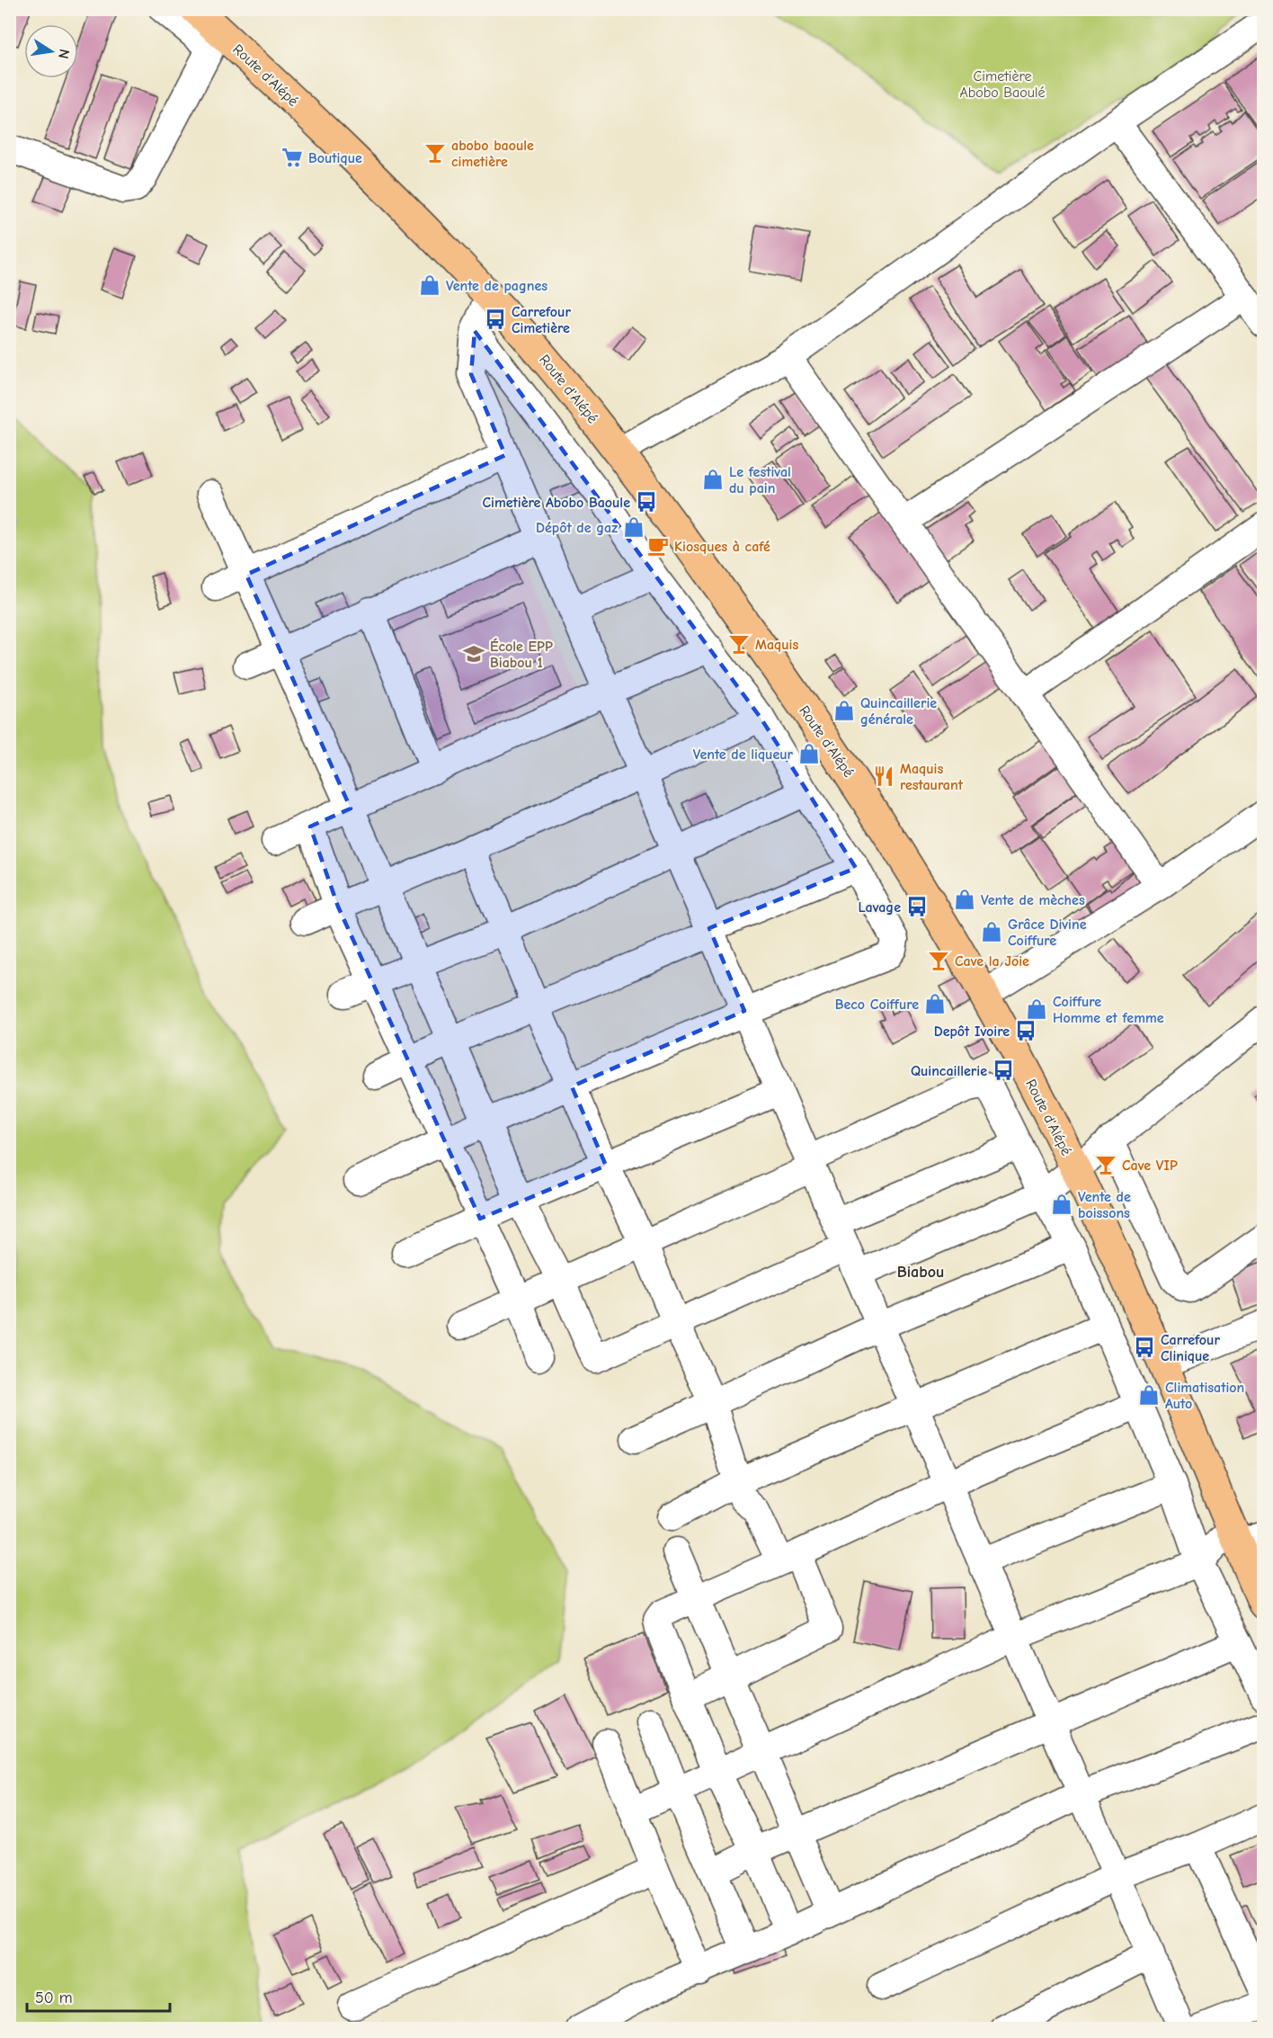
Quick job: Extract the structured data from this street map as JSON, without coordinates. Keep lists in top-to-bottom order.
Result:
{
  "streets": {
    "main road": ["Route d'Alépé"]
  },
  "districts": ["Biabou"],
  "parks": ["Cimetière Abobo Baoulé"],
  "places": {
    "bar": [
      "abobo baoule cimetière",
      "Maquis",
      "Cave la Joie",
      "Cave VIP"
    ],
    "supermarket": ["Boutique"],
    "shop": [
      "Vente de pagnes",
      "Le festival du pain",
      "Dépôt de gaz",
      "Quincaillerie générale",
      "Vente de liqueur",
      "Vente de mèches",
      "Grâce Divine Coiffure",
      "Beco Coiffure",
      "Coiffure Homme et femme",
      "Vente de boissons",
      "Climatisation Auto"
    ],
    "bus stop": [
      "Carrefour Cimetière",
      "Cimetière Abobo Baoule",
      "Lavage",
      "Depôt Ivoire",
      "Quincaillerie",
      "Carrefour Clinique"
    ],
    "cafe": ["Kiosques à café"],
    "school or university": ["École EPP Biabou 1"],
    "restaurant": ["Maquis restaurant"]
  },
  "scale_bar": "50 m",
  "north": "right"
}
